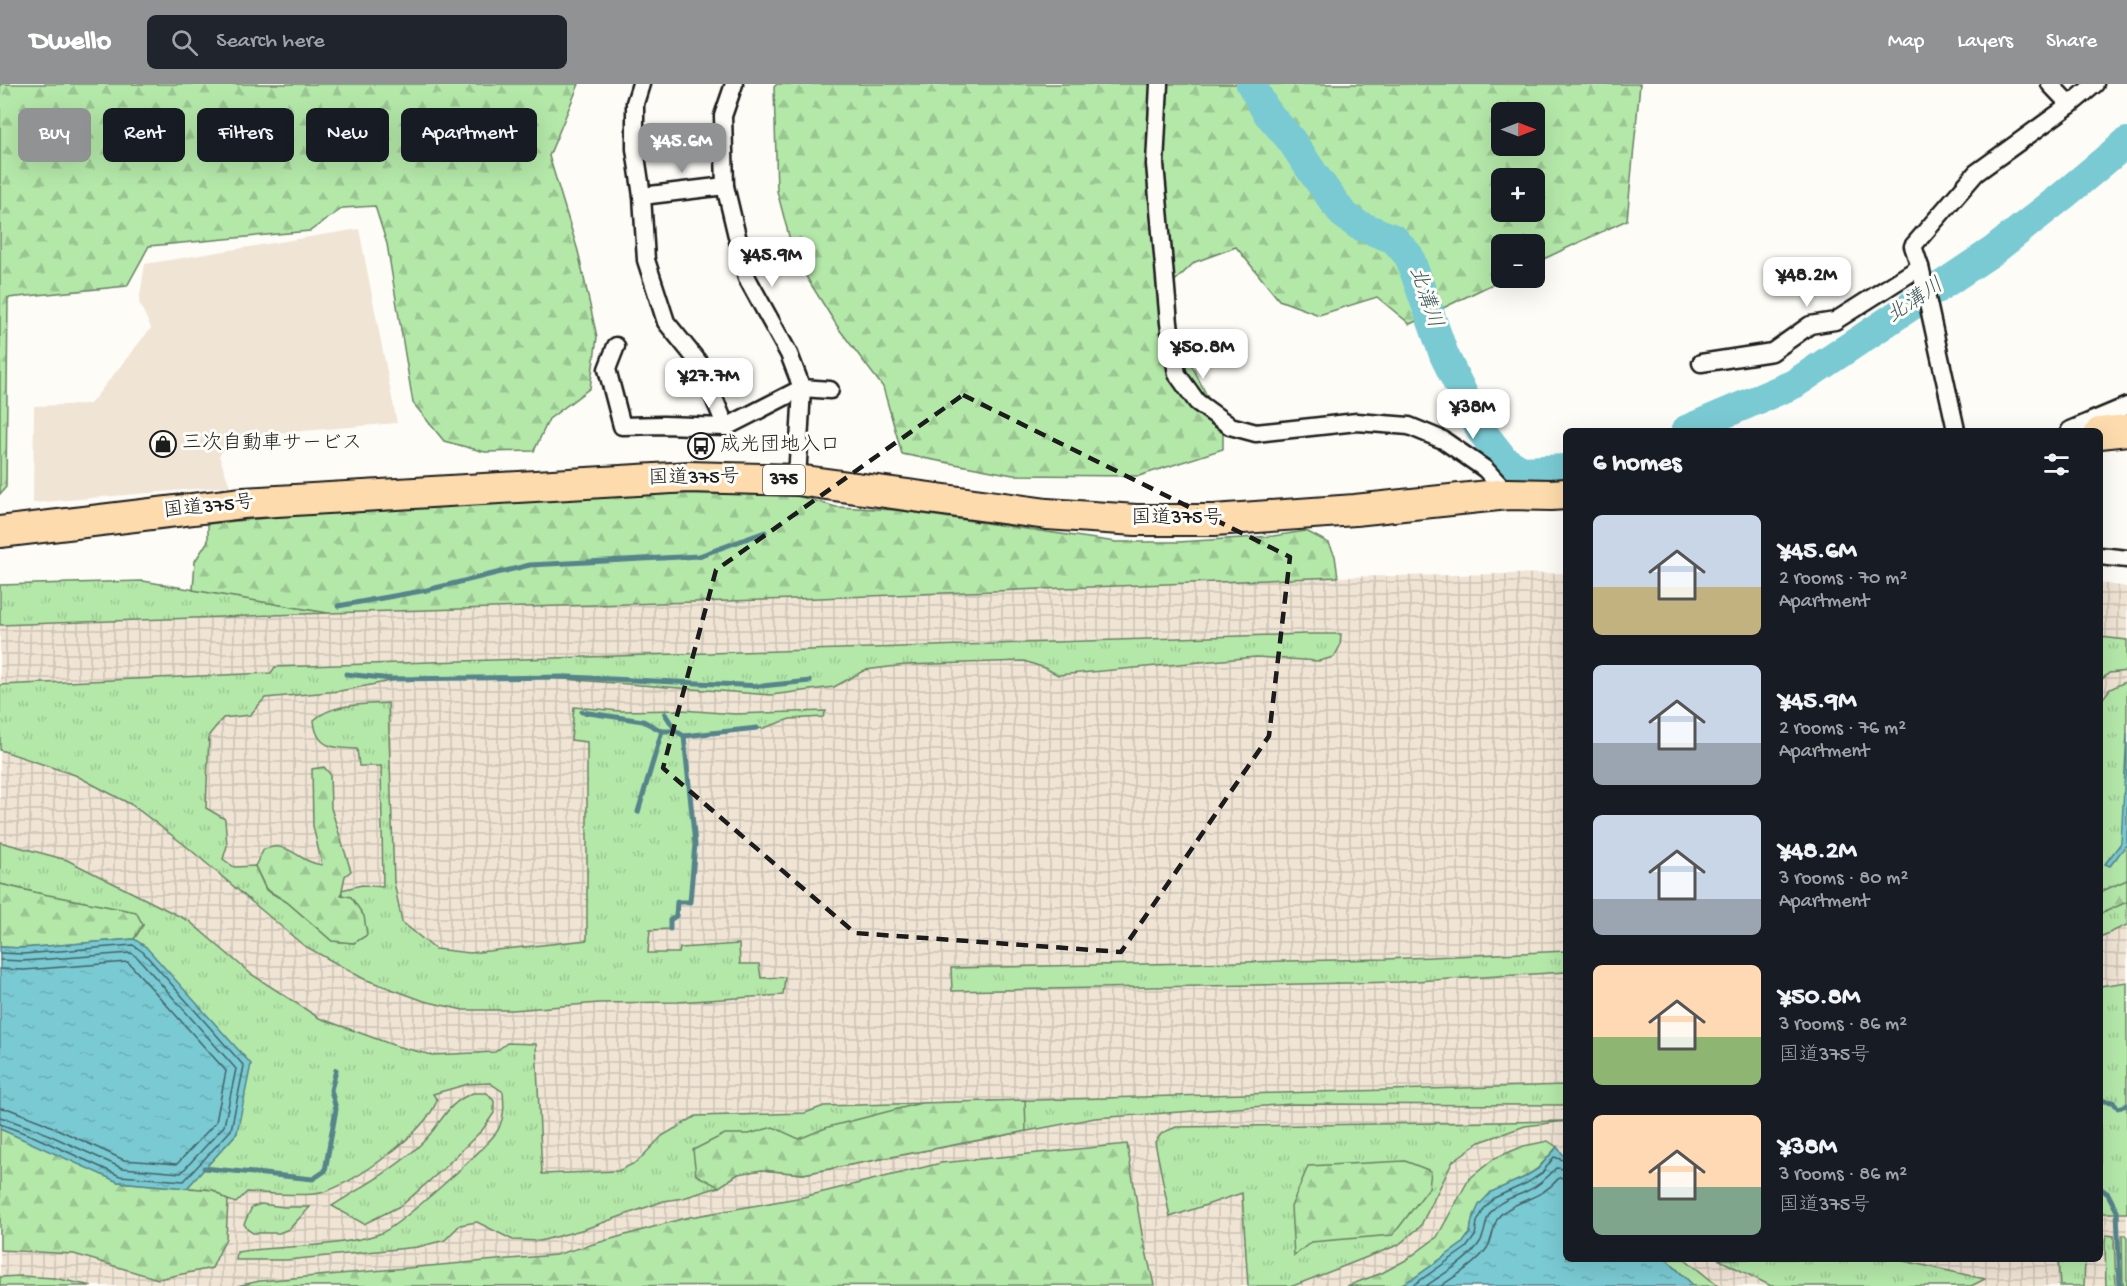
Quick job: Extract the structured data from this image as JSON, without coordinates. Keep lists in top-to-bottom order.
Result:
{
  "streets": {
    "highway": ["国道375号", "375"]
  },
  "water": ["北溝川"],
  "places": {
    "shop": ["三次自動車サービス"],
    "bus stop": ["成光団地入口"]
  },
  "north": "right",
  "page": {
    "header": "Dwello",
    "search": "Search here",
    "nav": ["Map", "Layers", "Share"],
    "map_buttons": ["+", "−"],
    "chip": [
      "Buy",
      "Rent",
      "Filters",
      "New",
      "Apartment"
    ],
    "price": [
      "¥45.6M",
      "¥45.9M",
      "¥48.2M",
      "¥50.8M",
      "¥27.7M",
      "¥38M"
    ],
    "heading": "6 homes",
    "list": [
      {
        "name": "¥45.6M",
        "note": "2 rooms · 70 m² · Apartment"
      },
      {
        "name": "¥45.9M",
        "note": "2 rooms · 76 m² · Apartment"
      },
      {
        "name": "¥48.2M",
        "note": "3 rooms · 80 m² · Apartment"
      },
      {
        "name": "¥50.8M",
        "note": "3 rooms · 86 m² · 国道375号"
      },
      {
        "name": "¥38M",
        "note": "3 rooms · 86 m² · 国道375号"
      }
    ]
  }
}
